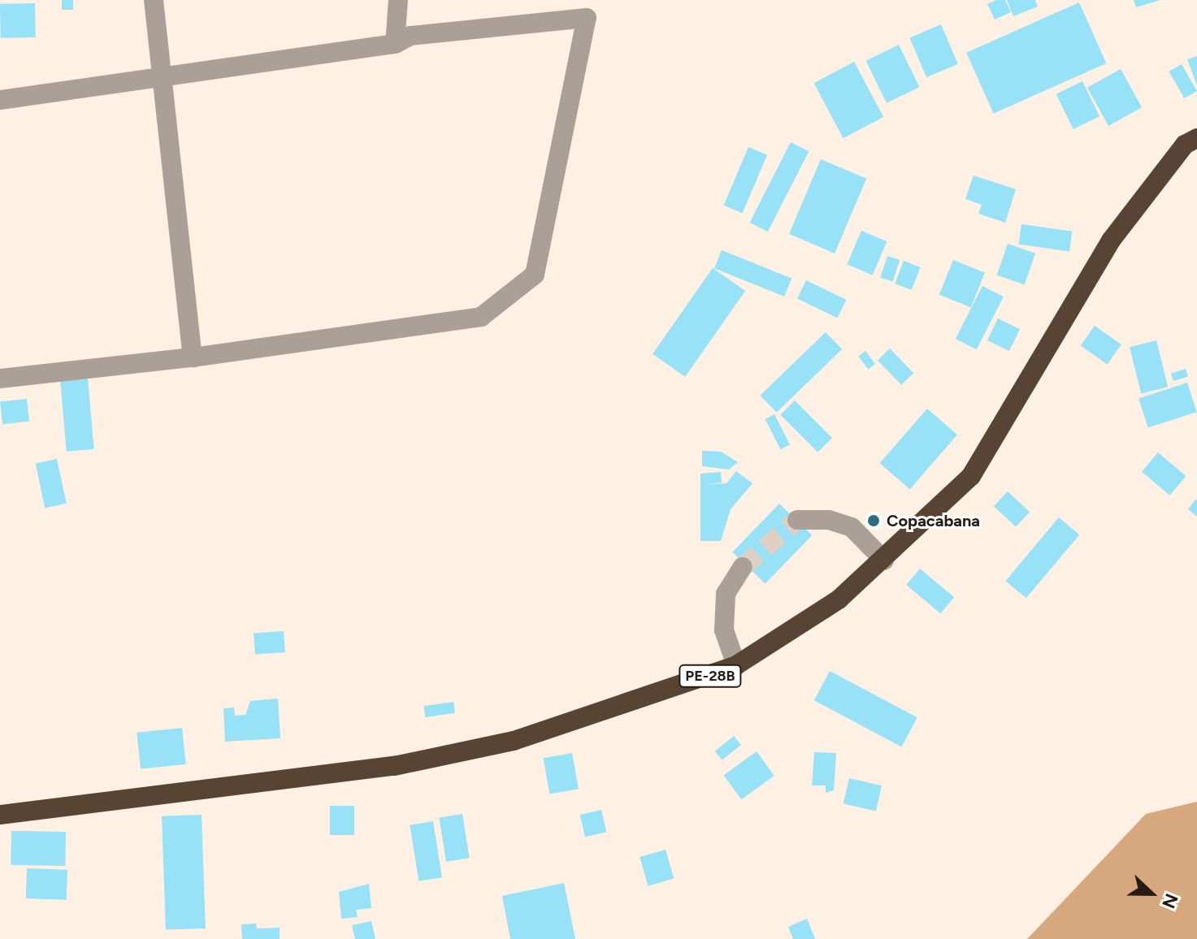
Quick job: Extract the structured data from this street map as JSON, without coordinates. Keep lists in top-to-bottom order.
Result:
{
  "streets": {
    "highway": ["PE-28B"]
  },
  "places": ["Copacabana"],
  "north": "right"
}
